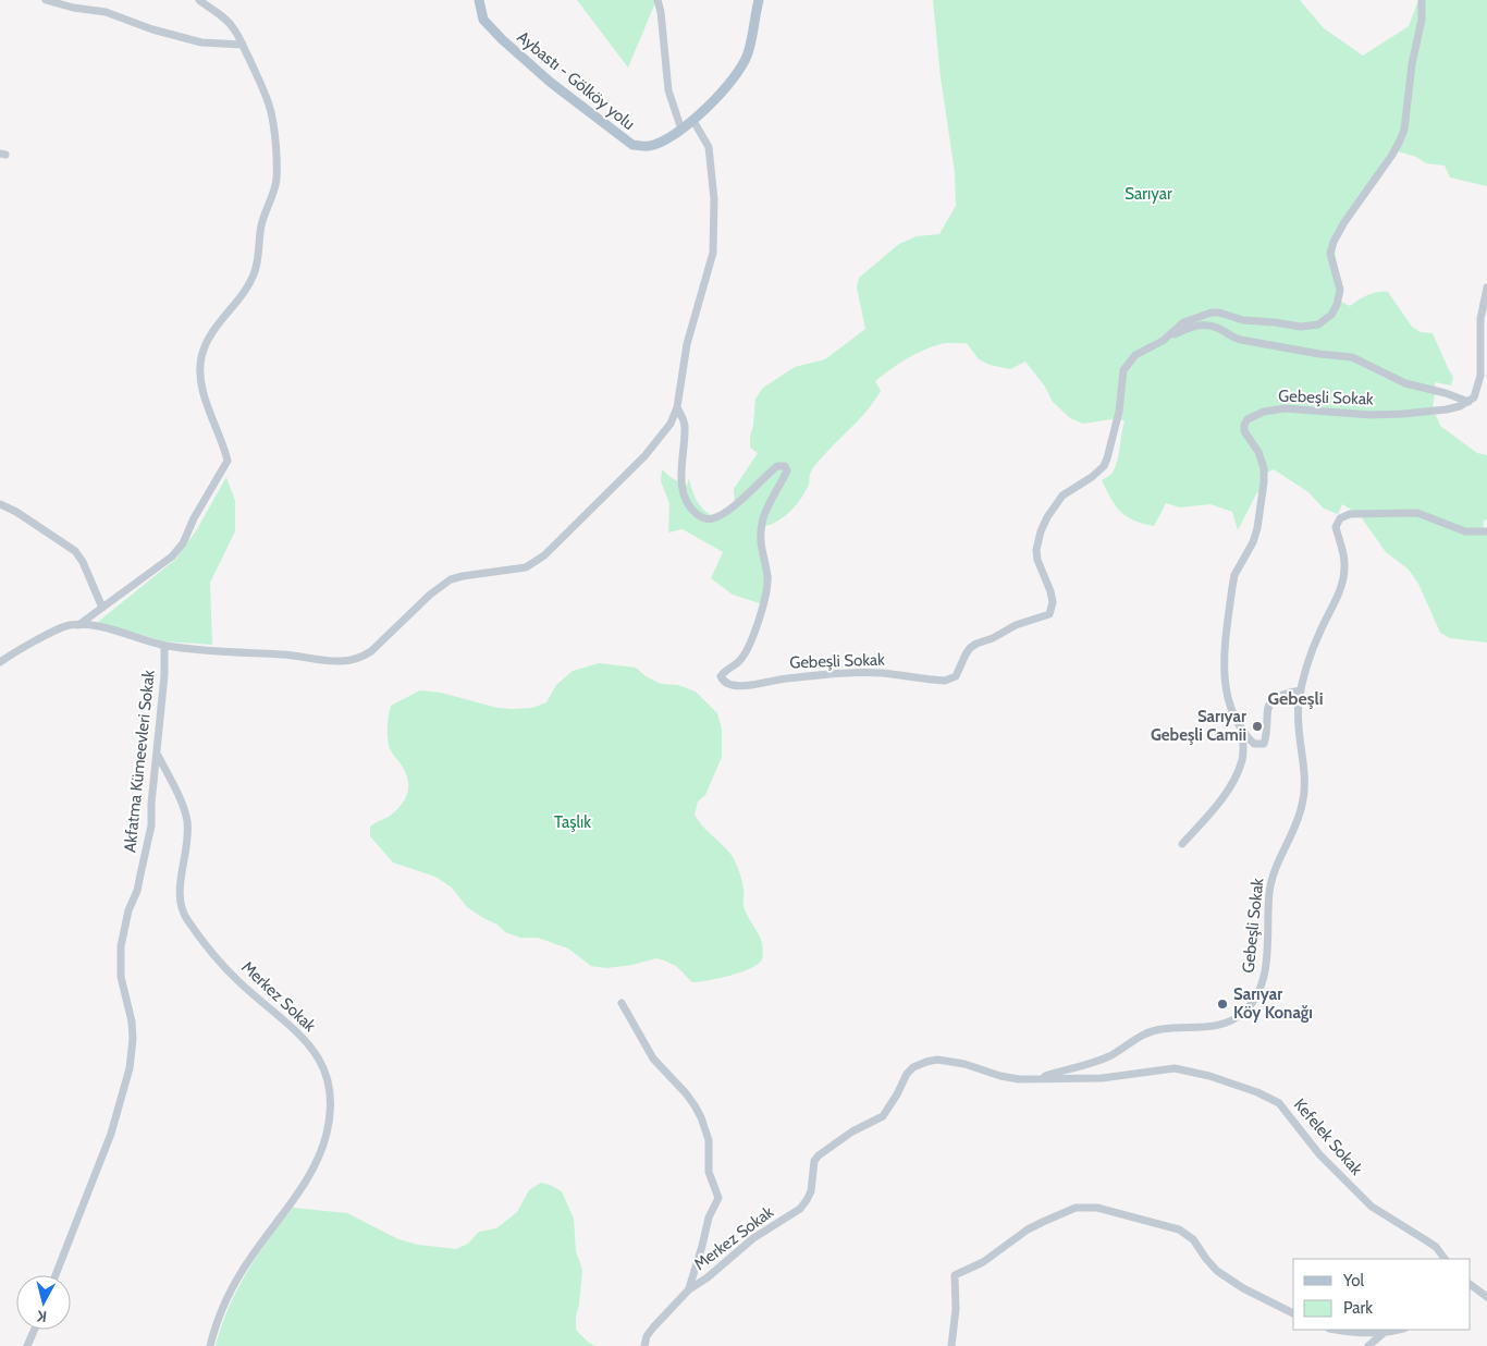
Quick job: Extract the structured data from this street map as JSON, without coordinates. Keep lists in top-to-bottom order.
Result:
{
  "streets": {
    "main road": ["Aybastı - Gölköy yolu"],
    "street": [
      "Gebeşli Sokak",
      "Akfatma Kümeevleri Sokak",
      "Merkez Sokak",
      "Kefelek Sokak"
    ]
  },
  "crossings": [
    ["Gebeşli Sokak", "Merkez Sokak"],
    ["Gebeşli Sokak", "Kefelek Sokak"],
    ["Akfatma Kümeevleri Sokak", "Merkez Sokak"],
    ["Merkez Sokak", "Kefelek Sokak"]
  ],
  "districts": ["Gebeşli"],
  "parks": ["Sarıyar", "Taşlık"],
  "places": ["Sarıyar Gebeşli Camii", "Sarıyar Köy Konağı"],
  "legend": ["Yol", "Park"],
  "north": "bottom"
}
